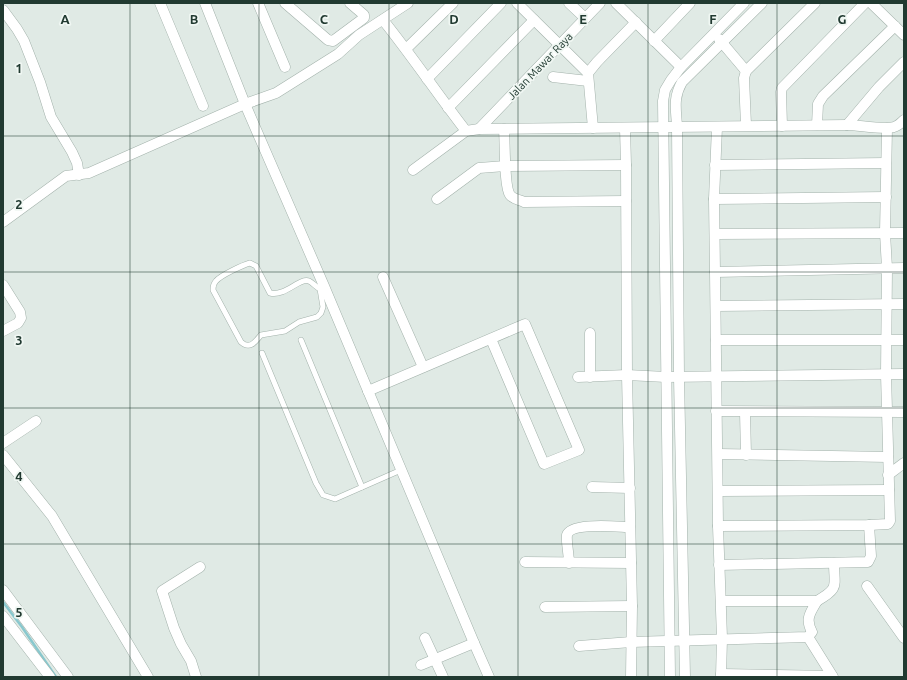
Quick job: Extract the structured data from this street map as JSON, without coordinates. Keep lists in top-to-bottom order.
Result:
{
  "streets": {
    "street": ["Jalan Mawar Raya"]
  },
  "grid": {
    "columns": [
      "A",
      "B",
      "C",
      "D",
      "E",
      "F",
      "G"
    ],
    "rows": [
      "1",
      "2",
      "3",
      "4",
      "5"
    ]
  }
}
